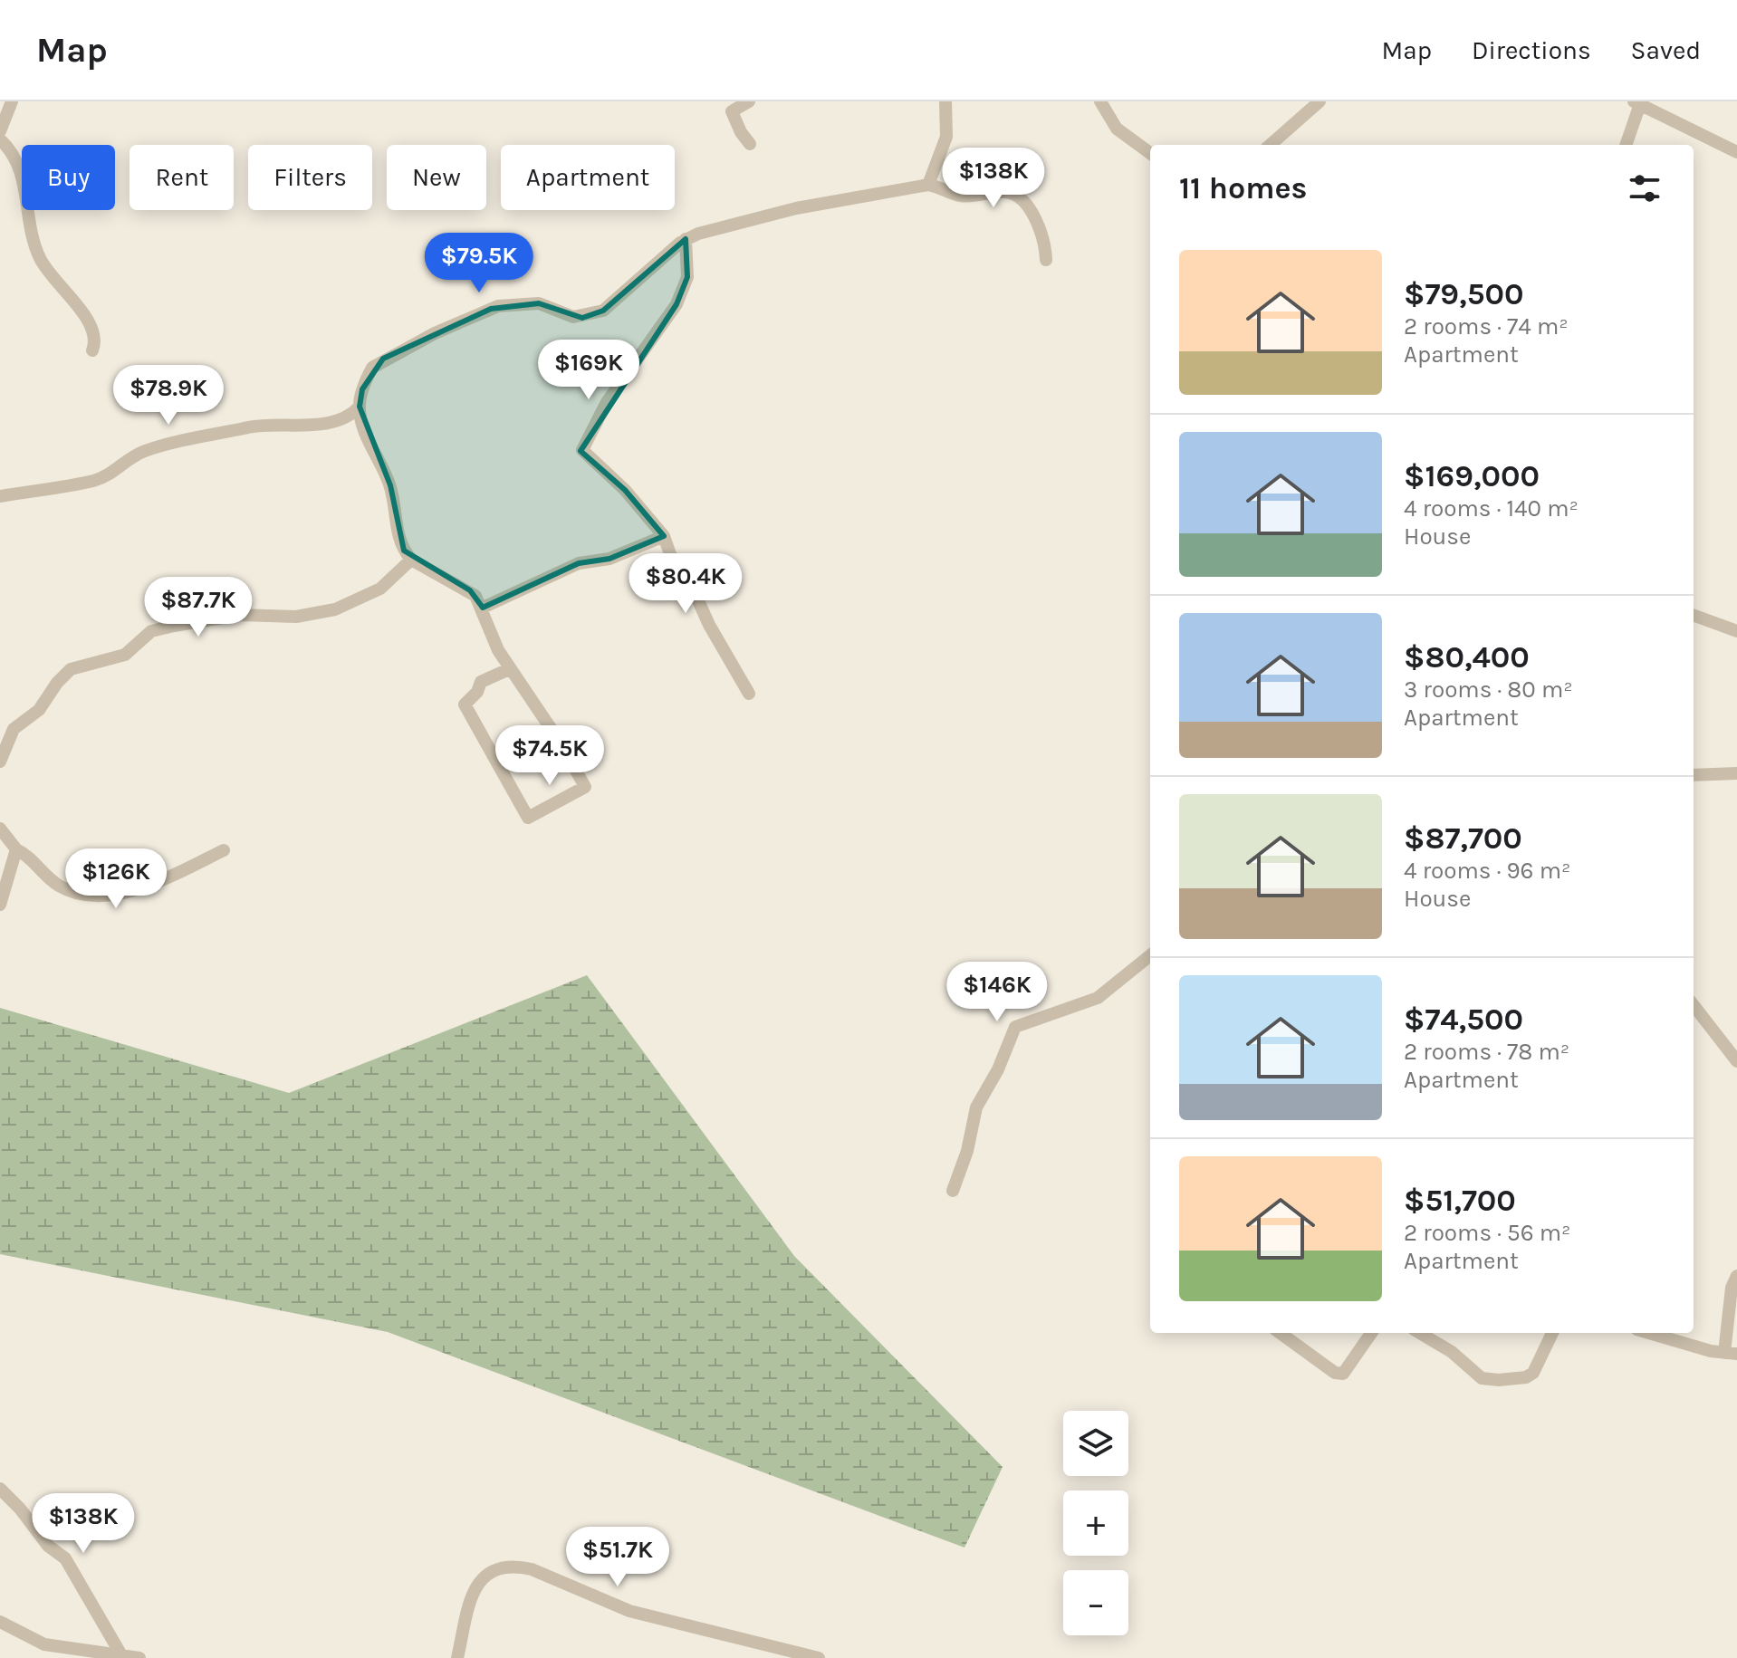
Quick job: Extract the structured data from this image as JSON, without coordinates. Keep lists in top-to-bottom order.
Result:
{
  "page": {
    "header": "Map",
    "nav": ["Map", "Directions", "Saved"],
    "chip": [
      "Buy",
      "Rent",
      "Filters",
      "New",
      "Apartment"
    ],
    "heading": "11 homes",
    "price": [
      "$138K",
      "$79.5K",
      "$169K",
      "$78.9K",
      "$80.4K",
      "$87.7K",
      "$74.5K",
      "$126K",
      "$146K",
      "$138K",
      "$51.7K"
    ],
    "list": [
      {
        "name": "$79,500",
        "note": "2 rooms · 74 m² · Apartment"
      },
      {
        "name": "$169,000",
        "note": "4 rooms · 140 m² · House"
      },
      {
        "name": "$80,400",
        "note": "3 rooms · 80 m² · Apartment"
      },
      {
        "name": "$87,700",
        "note": "4 rooms · 96 m² · House"
      },
      {
        "name": "$74,500",
        "note": "2 rooms · 78 m² · Apartment"
      },
      {
        "name": "$51,700",
        "note": "2 rooms · 56 m² · Apartment"
      }
    ],
    "map_buttons": ["+", "−"]
  }
}
